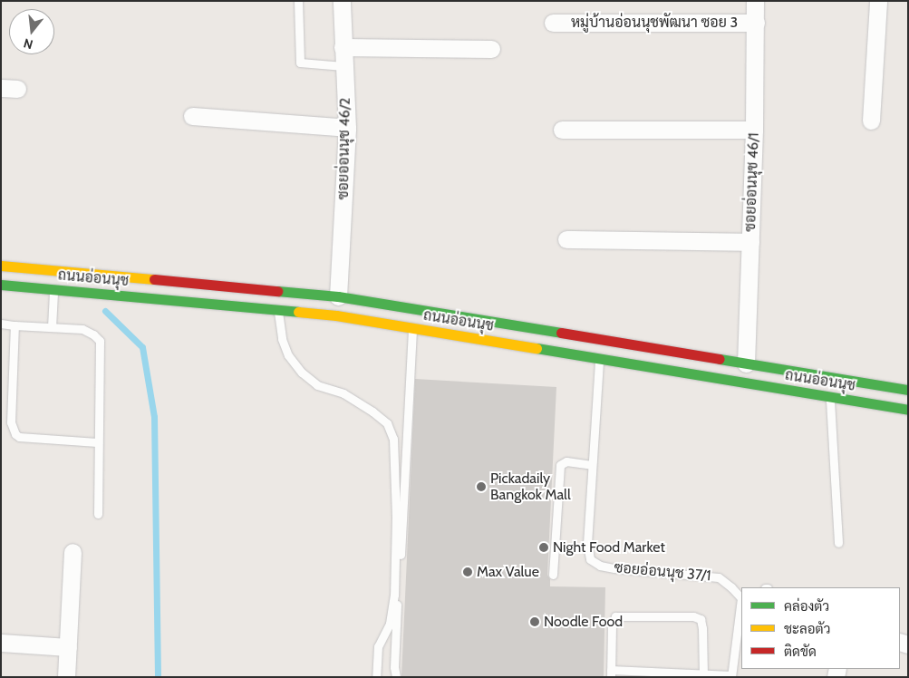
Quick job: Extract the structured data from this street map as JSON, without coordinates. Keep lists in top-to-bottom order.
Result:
{
  "streets": {
    "main road": ["ถนนอ่อนนุช"],
    "street": ["หมู่บ้านอ่อนนุชพัฒนา ซอย 3", "ซอยอ่อนนุช 46/2", "ซอยอ่อนนุช 46/1"],
    "lane": ["ซอยอ่อนนุช 37/1"]
  },
  "crossings": [
    ["หมู่บ้านอ่อนนุชพัฒนา ซอย 3", "ซอยอ่อนนุช 46/1"],
    ["ซอยอ่อนนุช 46/2", "ถนนอ่อนนุช"],
    ["ซอยอ่อนนุช 46/1", "ถนนอ่อนนุช"],
    ["ถนนอ่อนนุช", "ซอยอ่อนนุช 37/1"]
  ],
  "places": [
    "Pickadaily Bangkok Mall",
    "Night Food Market",
    "Max Value",
    "Noodle Food"
  ],
  "legend": ["คล่องตัว", "ชะลอตัว", "ติดขัด"],
  "north": "bottom"
}
